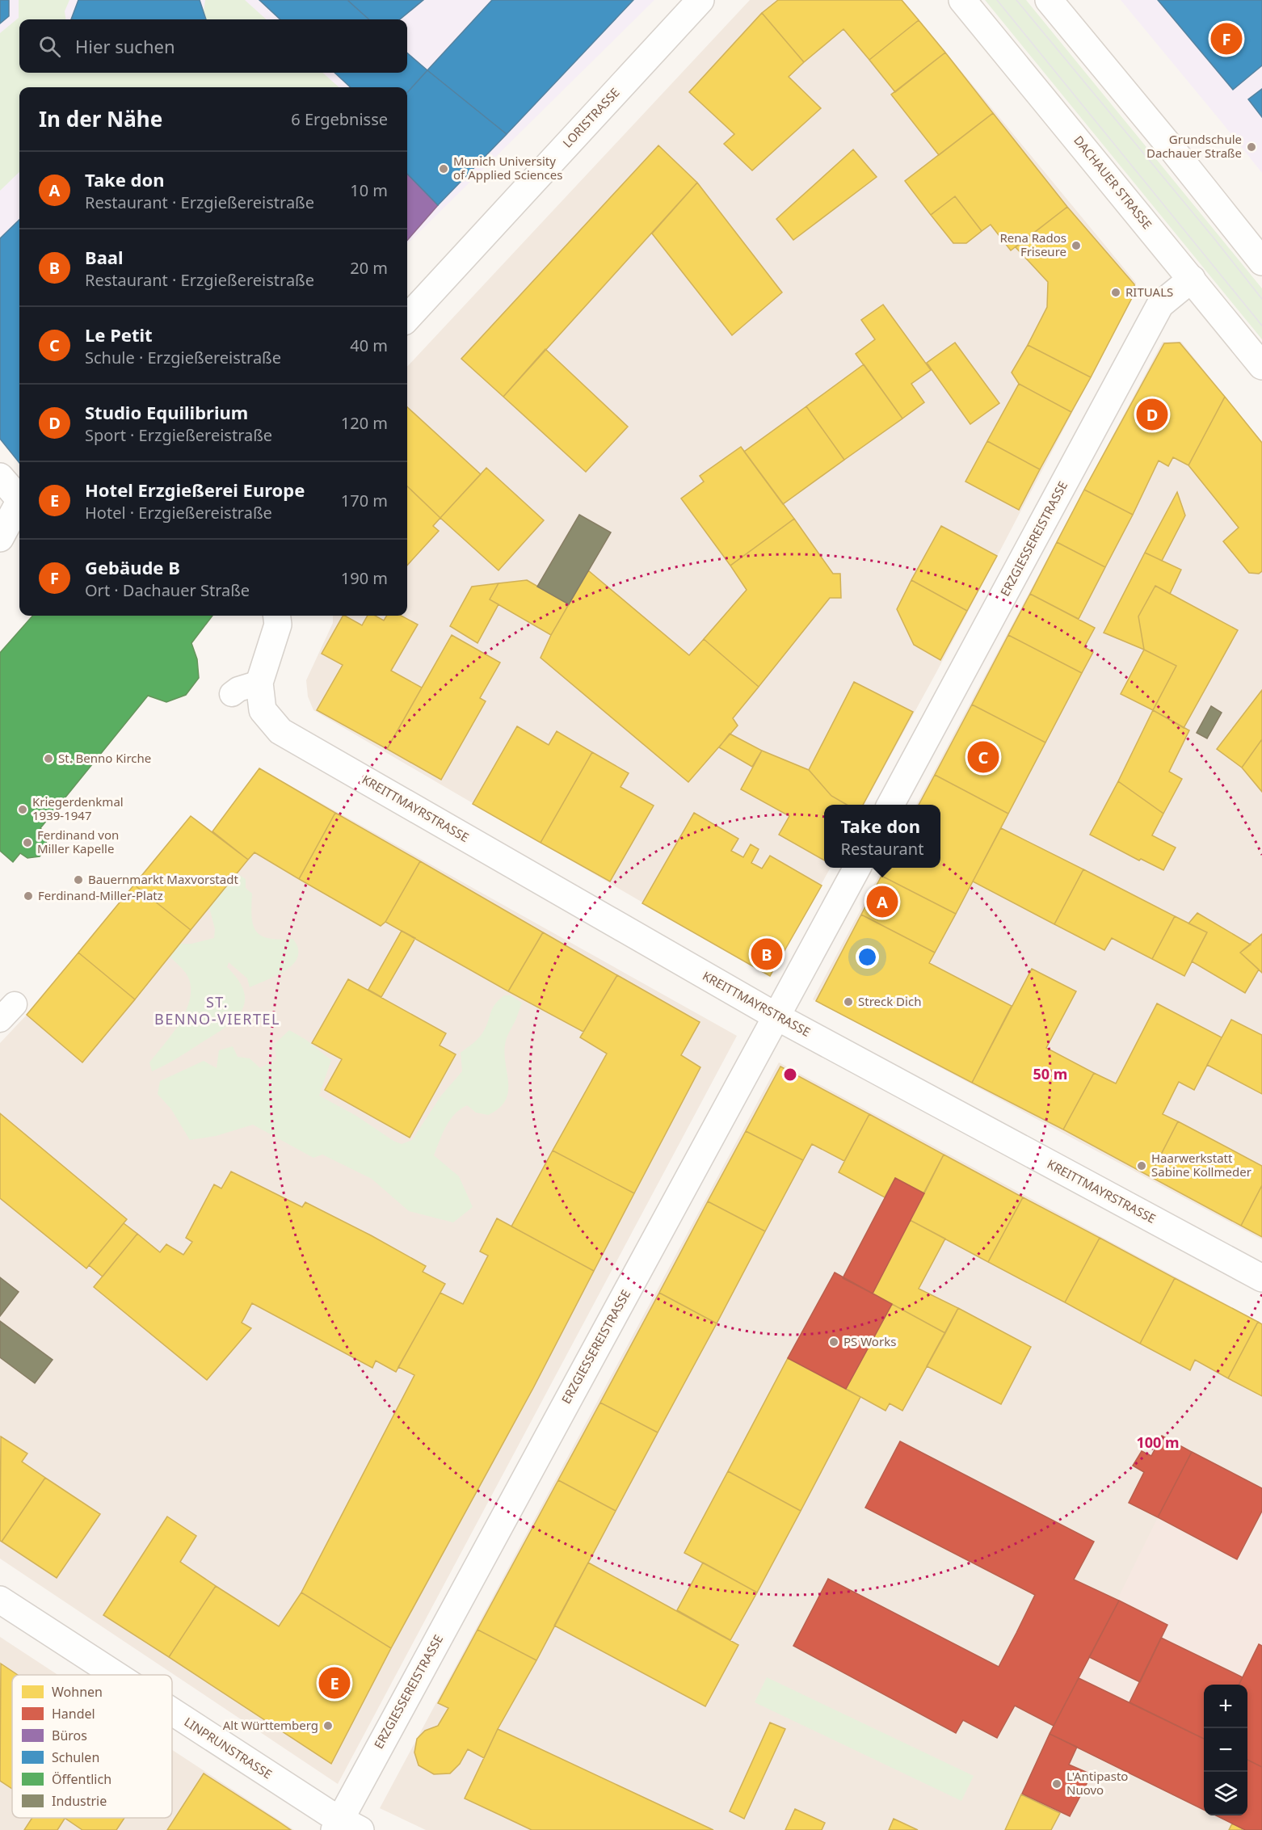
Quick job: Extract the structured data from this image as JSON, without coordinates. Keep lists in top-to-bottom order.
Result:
{
  "streets": {
    "street": [
      "LORISTRASSE",
      "DACHAUER STRASSE",
      "ERZGIESSEREISTRASSE",
      "KREITTMAYRSTRASSE",
      "LINPRUNSTRASSE"
    ]
  },
  "crossings": [
    ["DACHAUER STRASSE", "ERZGIESSEREISTRASSE"],
    ["ERZGIESSEREISTRASSE", "KREITTMAYRSTRASSE"],
    ["ERZGIESSEREISTRASSE", "LINPRUNSTRASSE"]
  ],
  "districts": ["ST. BENNO-VIERTEL"],
  "places": [
    "Grundschule Dachauer Straße",
    "Munich University of Applied Sciences",
    "Rena Rados Friseure",
    "RITUALS",
    "St. Benno Kirche",
    "Kriegerdenkmal 1939-1947",
    "Ferdinand von Miller Kapelle",
    "Bauernmarkt Maxvorstadt",
    "Ferdinand-Miller-Platz",
    "Streck Dich",
    "Haarwerkstatt Sabine Kollmeder",
    "PS Works",
    "Alt Württemberg",
    "L'Antipasto Nuovo"
  ],
  "legend": [
    "Wohnen",
    "Handel",
    "Büros",
    "Schulen",
    "Öffentlich",
    "Industrie"
  ],
  "page": {
    "search": "Hier suchen",
    "pins": [
      "F",
      "D",
      "C",
      "A",
      "B",
      "E"
    ],
    "heading": ["In der Nähe", "6 Ergebnisse"],
    "list": [
      {
        "mark": "A",
        "name": "Take don",
        "note": "Restaurant · Erzgießereistraße",
        "value": "10 m"
      },
      {
        "mark": "B",
        "name": "Baal",
        "note": "Restaurant · Erzgießereistraße",
        "value": "20 m"
      },
      {
        "mark": "C",
        "name": "Le Petit",
        "note": "Schule · Erzgießereistraße",
        "value": "40 m"
      },
      {
        "mark": "D",
        "name": "Studio Equilibrium",
        "note": "Sport · Erzgießereistraße",
        "value": "120 m"
      },
      {
        "mark": "E",
        "name": "Hotel Erzgießerei Europe",
        "note": "Hotel · Erzgießereistraße",
        "value": "170 m"
      },
      {
        "mark": "F",
        "name": "Gebäude B",
        "note": "Ort · Dachauer Straße",
        "value": "190 m"
      }
    ],
    "popup": ["Take don", "Restaurant"],
    "map_buttons": ["+", "−"]
  },
  "rings": ["50 m", "100 m"]
}
